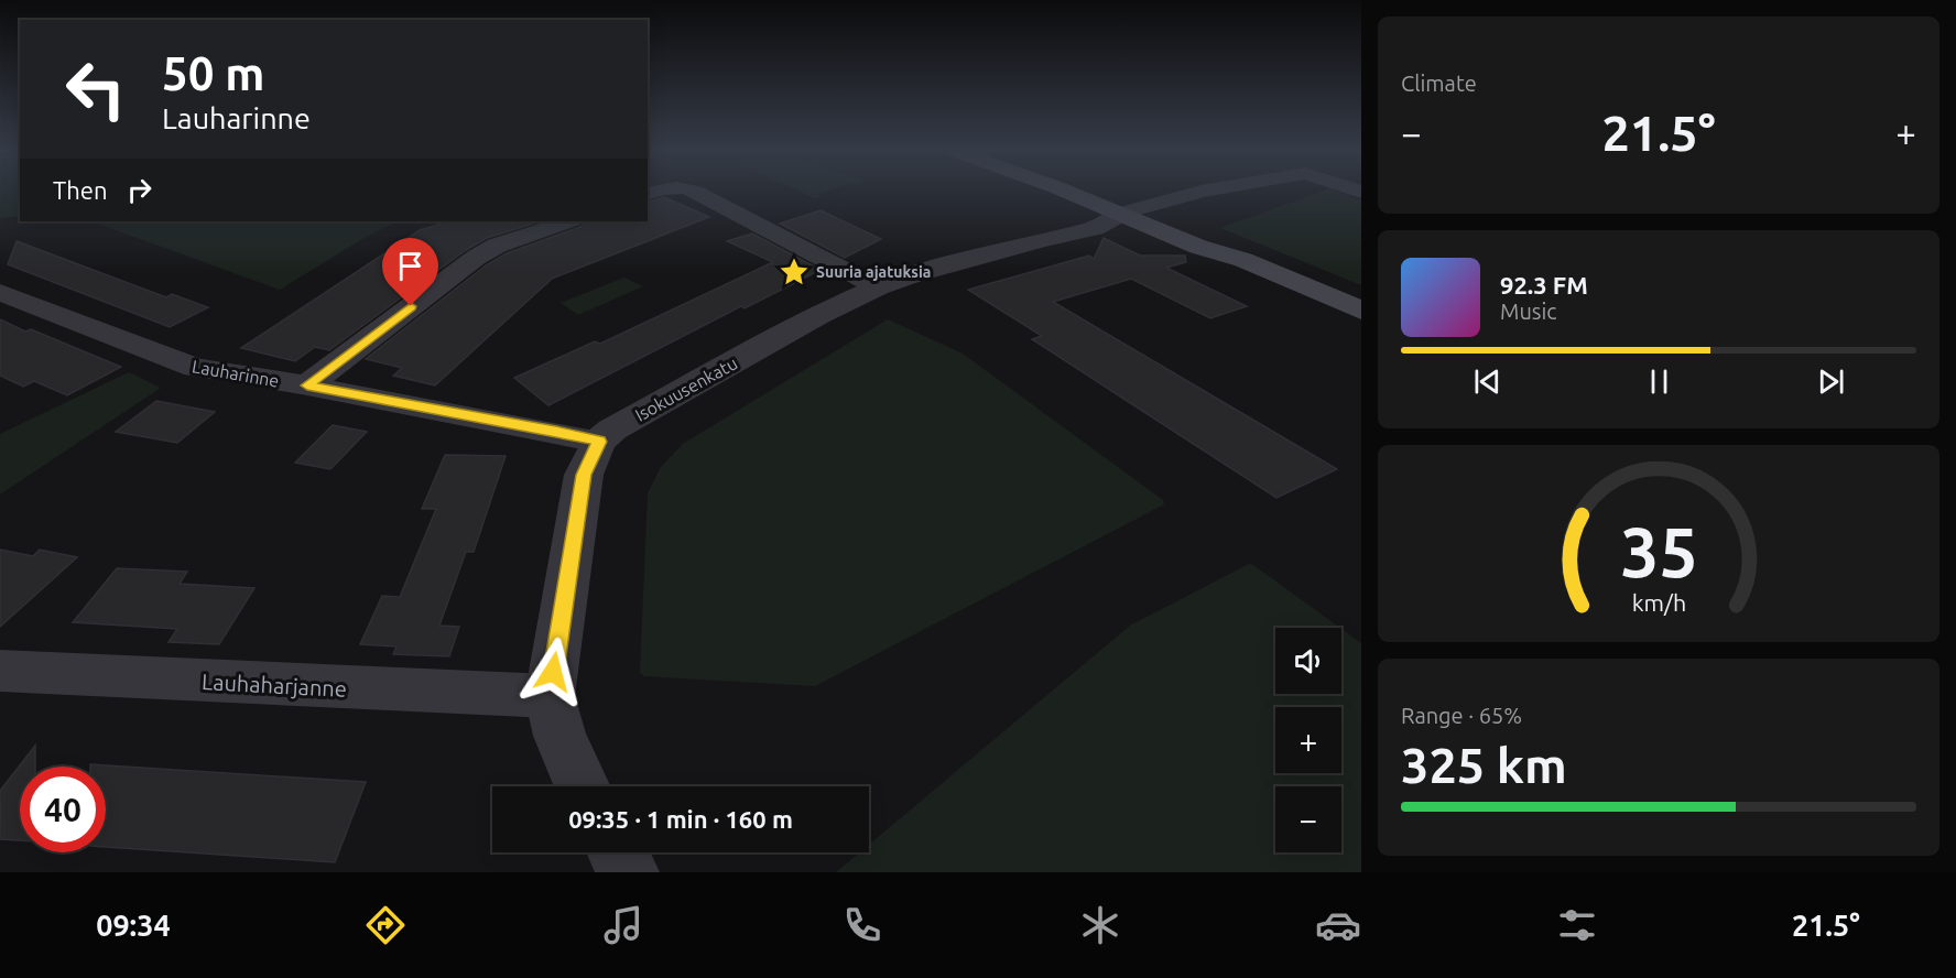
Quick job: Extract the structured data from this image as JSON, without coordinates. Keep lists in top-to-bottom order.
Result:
{
  "streets": {
    "street": ["Lauharinne", "Isokuusenkatu", "Lauhaharjanne"]
  },
  "crossings": [
    ["Lauharinne", "Isokuusenkatu"],
    ["Isokuusenkatu", "Lauhaharjanne"]
  ],
  "places": {
    "place": ["Suuria ajatuksia"]
  },
  "page": {
    "tile": [
      "Climate",
      ["Range · 65%", "325 km"]
    ],
    "turn": ["50 m", "Lauharinne"],
    "heat": ["−", "21.5°", "+"],
    "then": "Then",
    "song": ["92.3 FM", "Music"],
    "map_buttons": ["+", "−"],
    "limit": "40",
    "trip": "09:35 · 1 min · 160 m",
    "tabs": ["09:34", "21.5°"],
    "gauge": ["35", "km/h"]
  }
}
